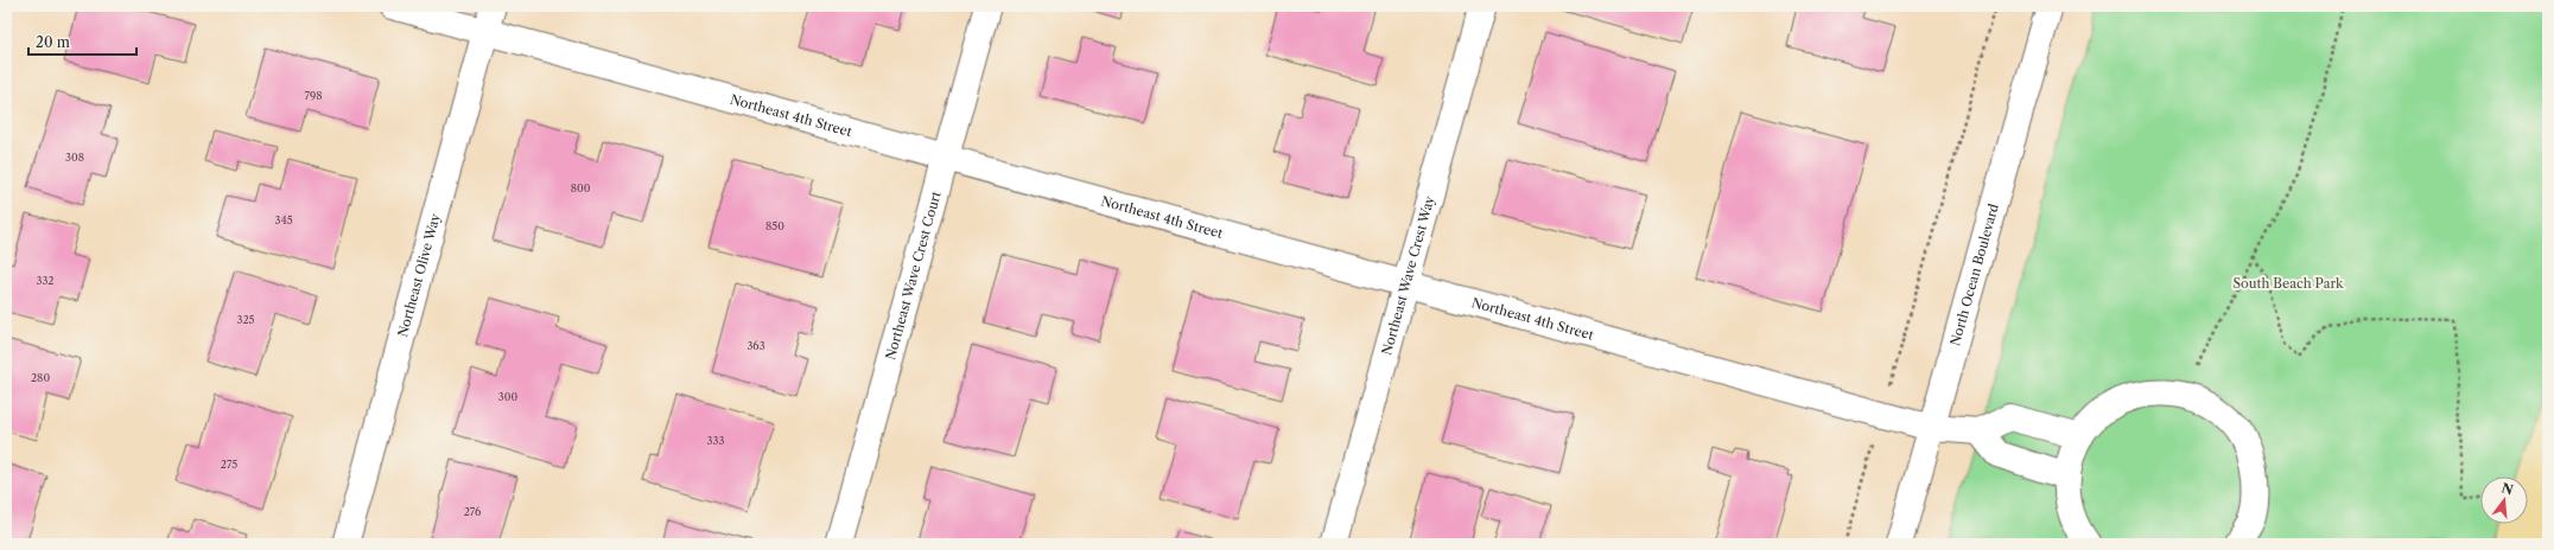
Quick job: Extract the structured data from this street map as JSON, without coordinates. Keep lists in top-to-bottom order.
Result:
{
  "streets": {
    "street": [
      "Northeast 4th Street",
      "Northeast Olive Way",
      "Northeast Wave Crest Court",
      "Northeast Wave Crest Way",
      "North Ocean Boulevard"
    ]
  },
  "crossings": [
    ["Northeast 4th Street", "Northeast Olive Way"],
    ["Northeast 4th Street", "Northeast Wave Crest Court"],
    ["Northeast 4th Street", "Northeast Wave Crest Way"],
    ["Northeast 4th Street", "North Ocean Boulevard"]
  ],
  "parks": ["South Beach Park"],
  "house_numbers": [
    "798",
    "308",
    "800",
    "345",
    "850",
    "332",
    "325",
    "363",
    "280",
    "300",
    "333",
    "275",
    "276"
  ],
  "scale_bar": "20 m",
  "north": "top"
}
